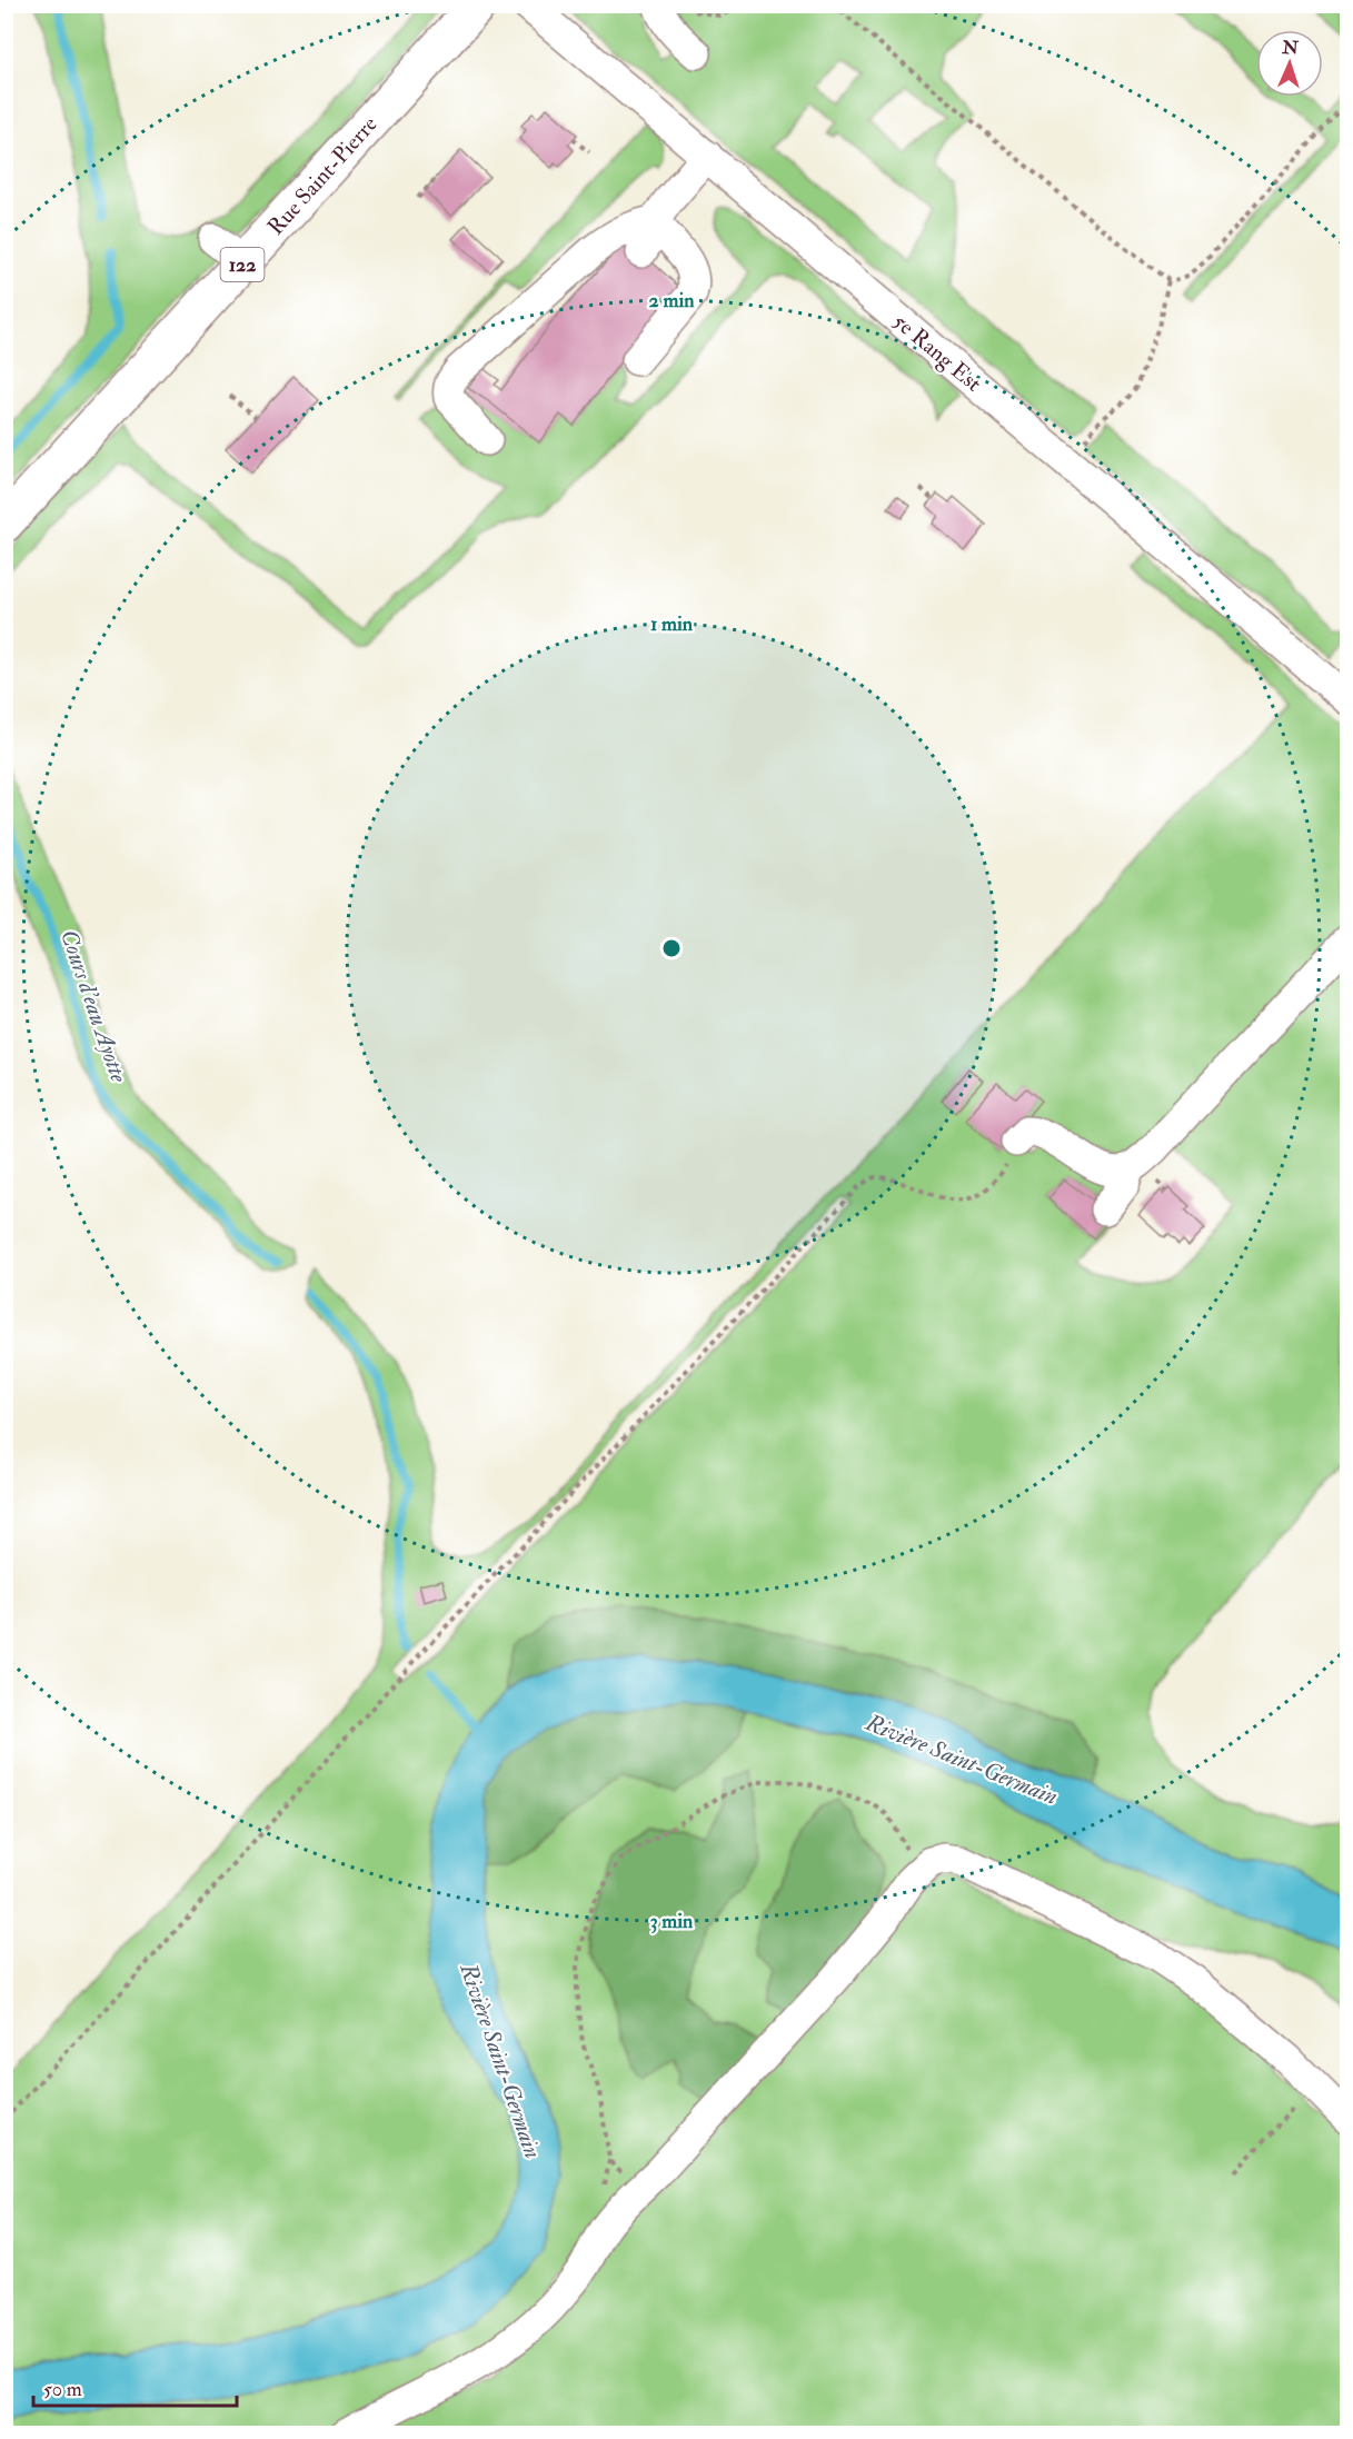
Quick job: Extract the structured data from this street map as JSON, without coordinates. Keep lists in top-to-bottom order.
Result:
{
  "streets": {
    "main road": ["Rue Saint-Pierre", "122"],
    "street": ["5e Rang Est"]
  },
  "water": ["Cours d'eau Ayotte", "Rivière Saint-Germain"],
  "scale_bar": "50 m",
  "north": "top",
  "rings": ["2 min", "1 min", "3 min"]
}
